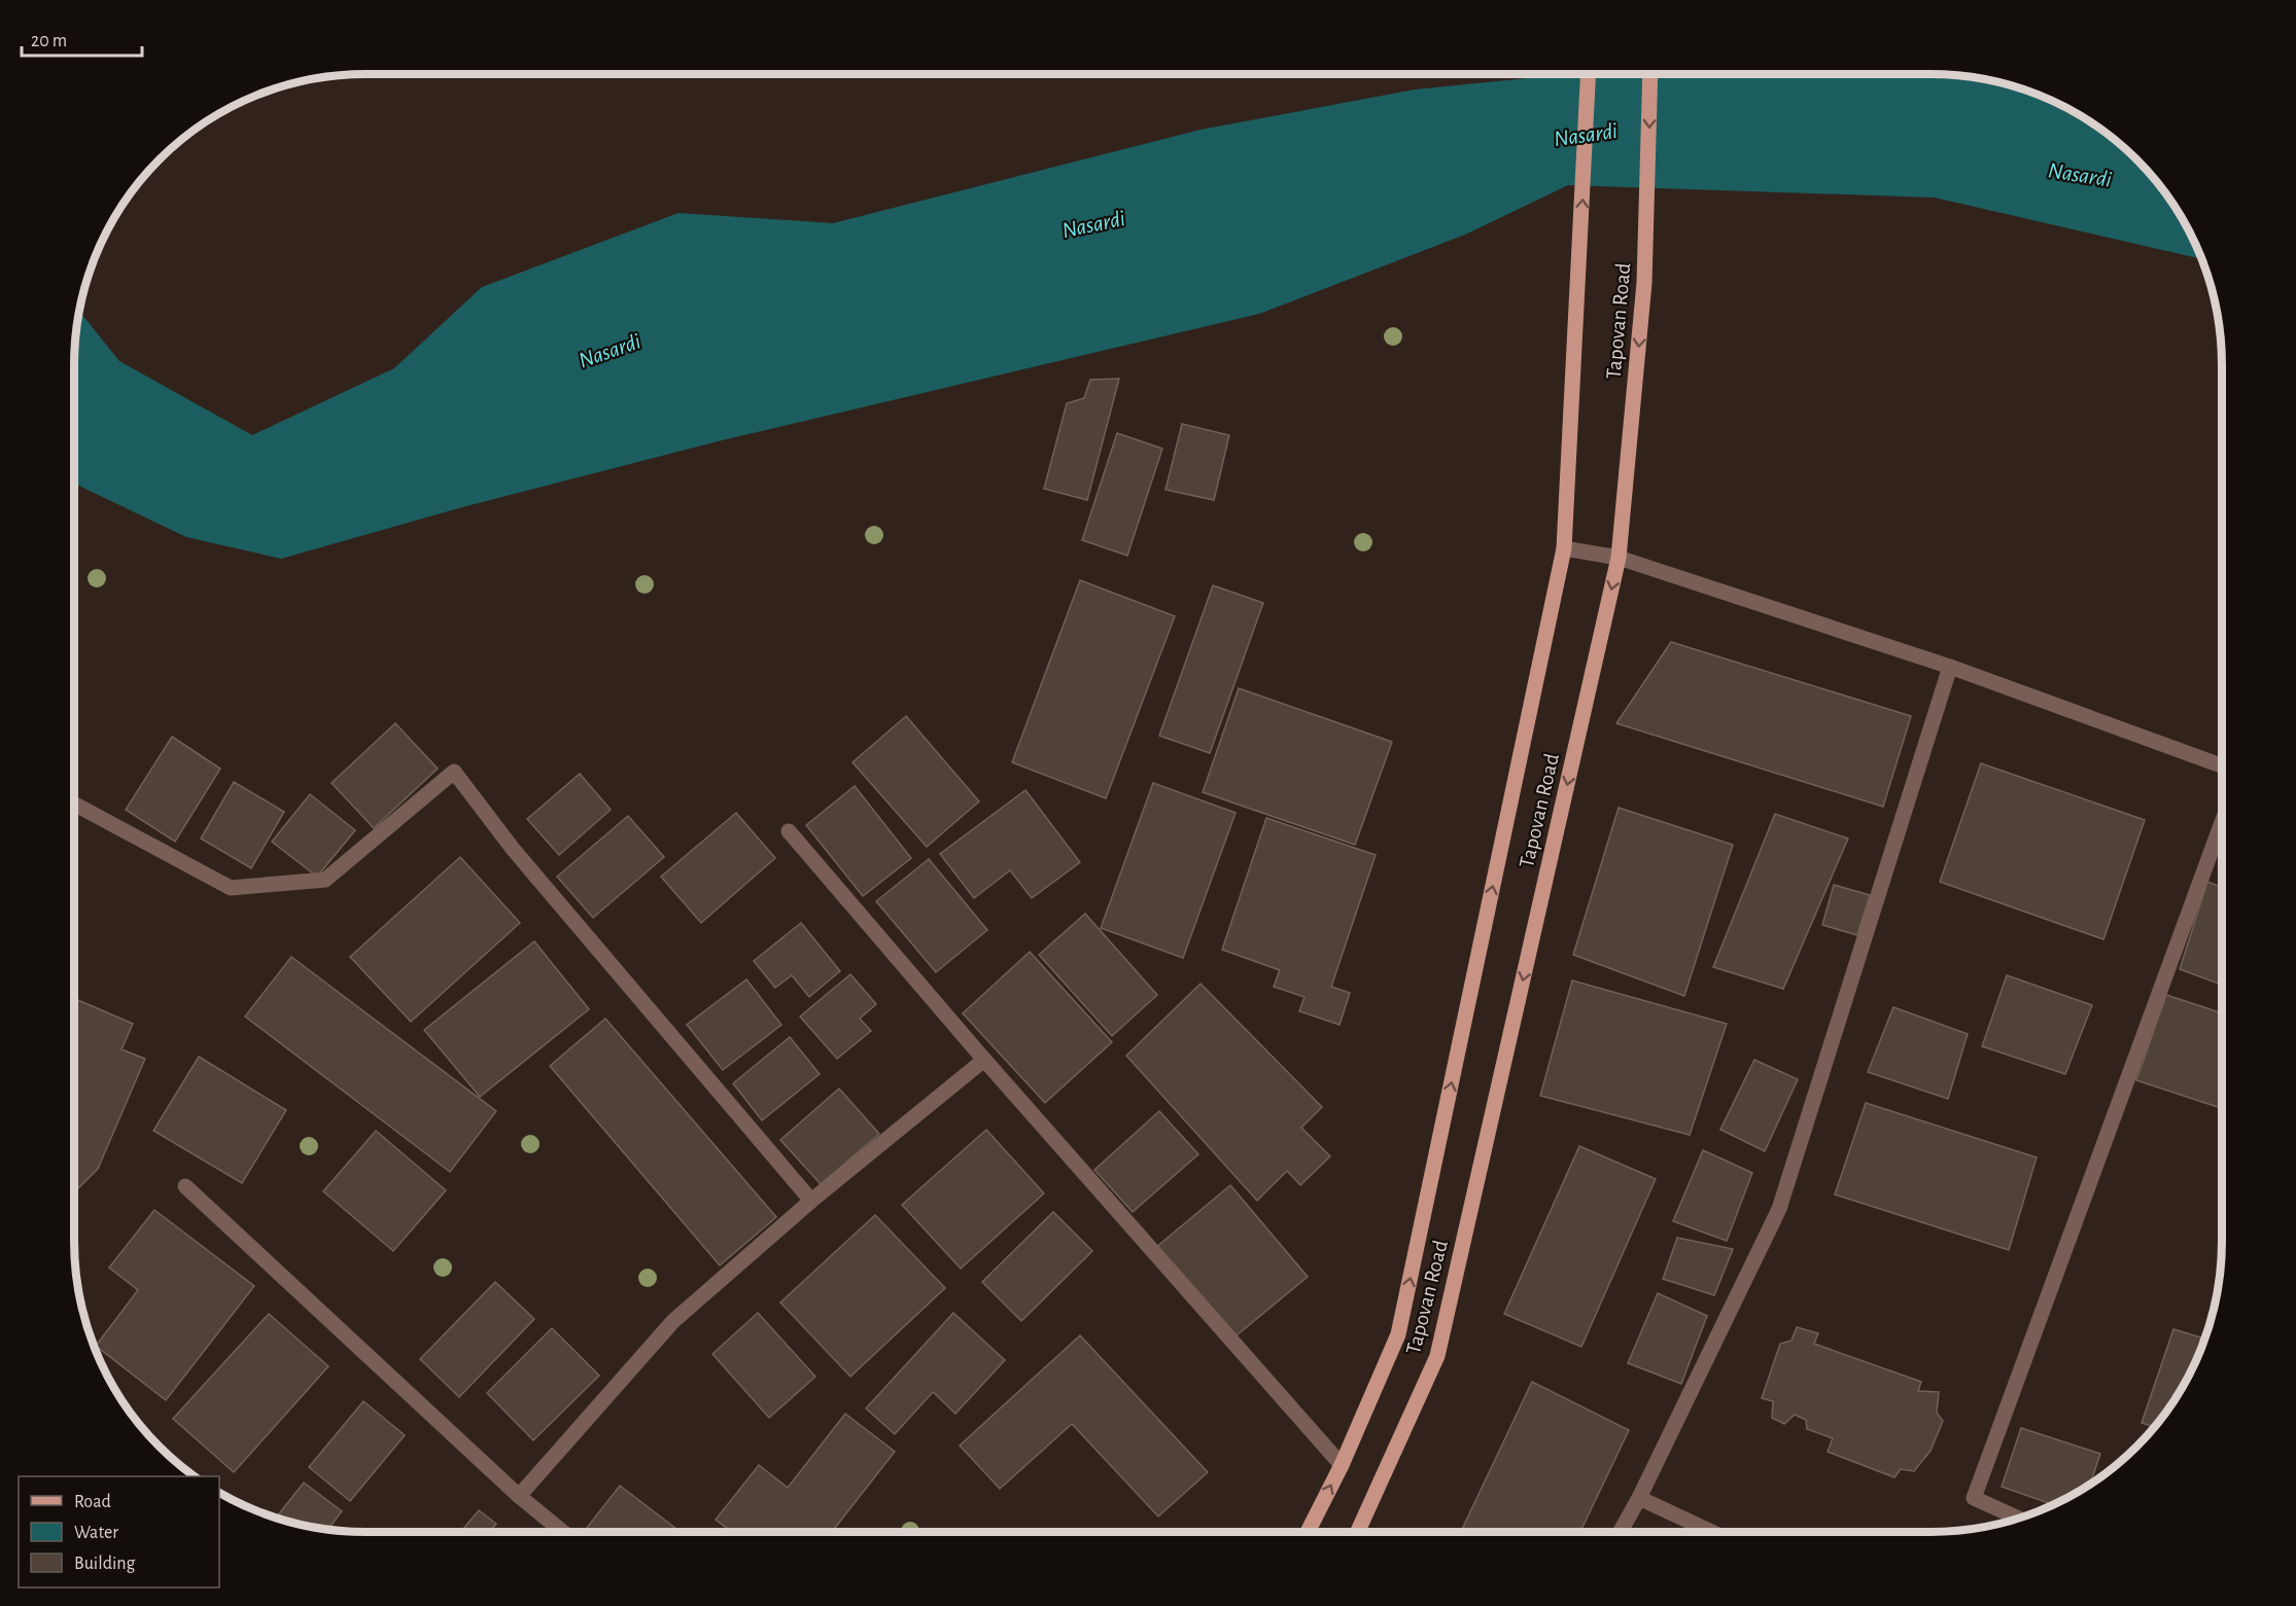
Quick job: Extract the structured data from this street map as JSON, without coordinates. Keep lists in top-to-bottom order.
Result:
{
  "streets": {
    "main road": ["Tapovan Road"]
  },
  "water": ["Nasardi"],
  "legend": ["Road", "Water", "Building"],
  "scale_bar": "20 m"
}
